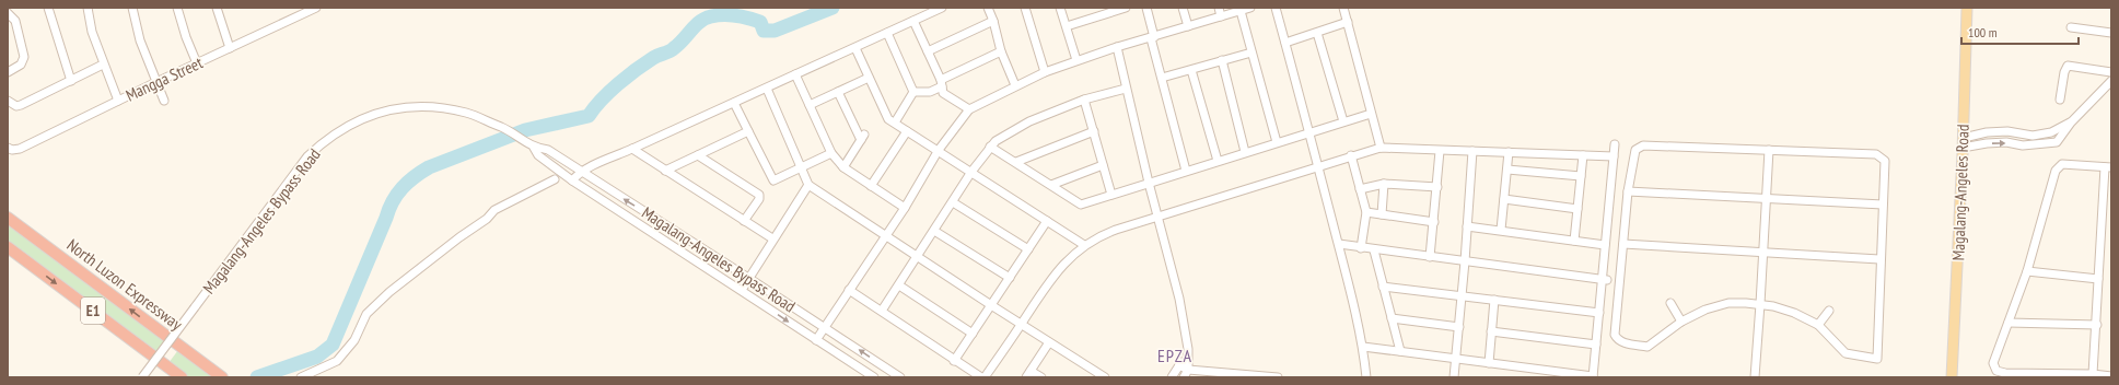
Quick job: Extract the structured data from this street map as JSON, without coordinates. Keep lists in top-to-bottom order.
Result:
{
  "streets": {
    "highway": ["North Luzon Expressway", "E1"],
    "main road": ["Magalang-Angeles Road"],
    "street": ["Mangga Street", "Magalang-Angeles Bypass Road"]
  },
  "districts": ["EPZA"],
  "scale_bar": "100 m"
}
